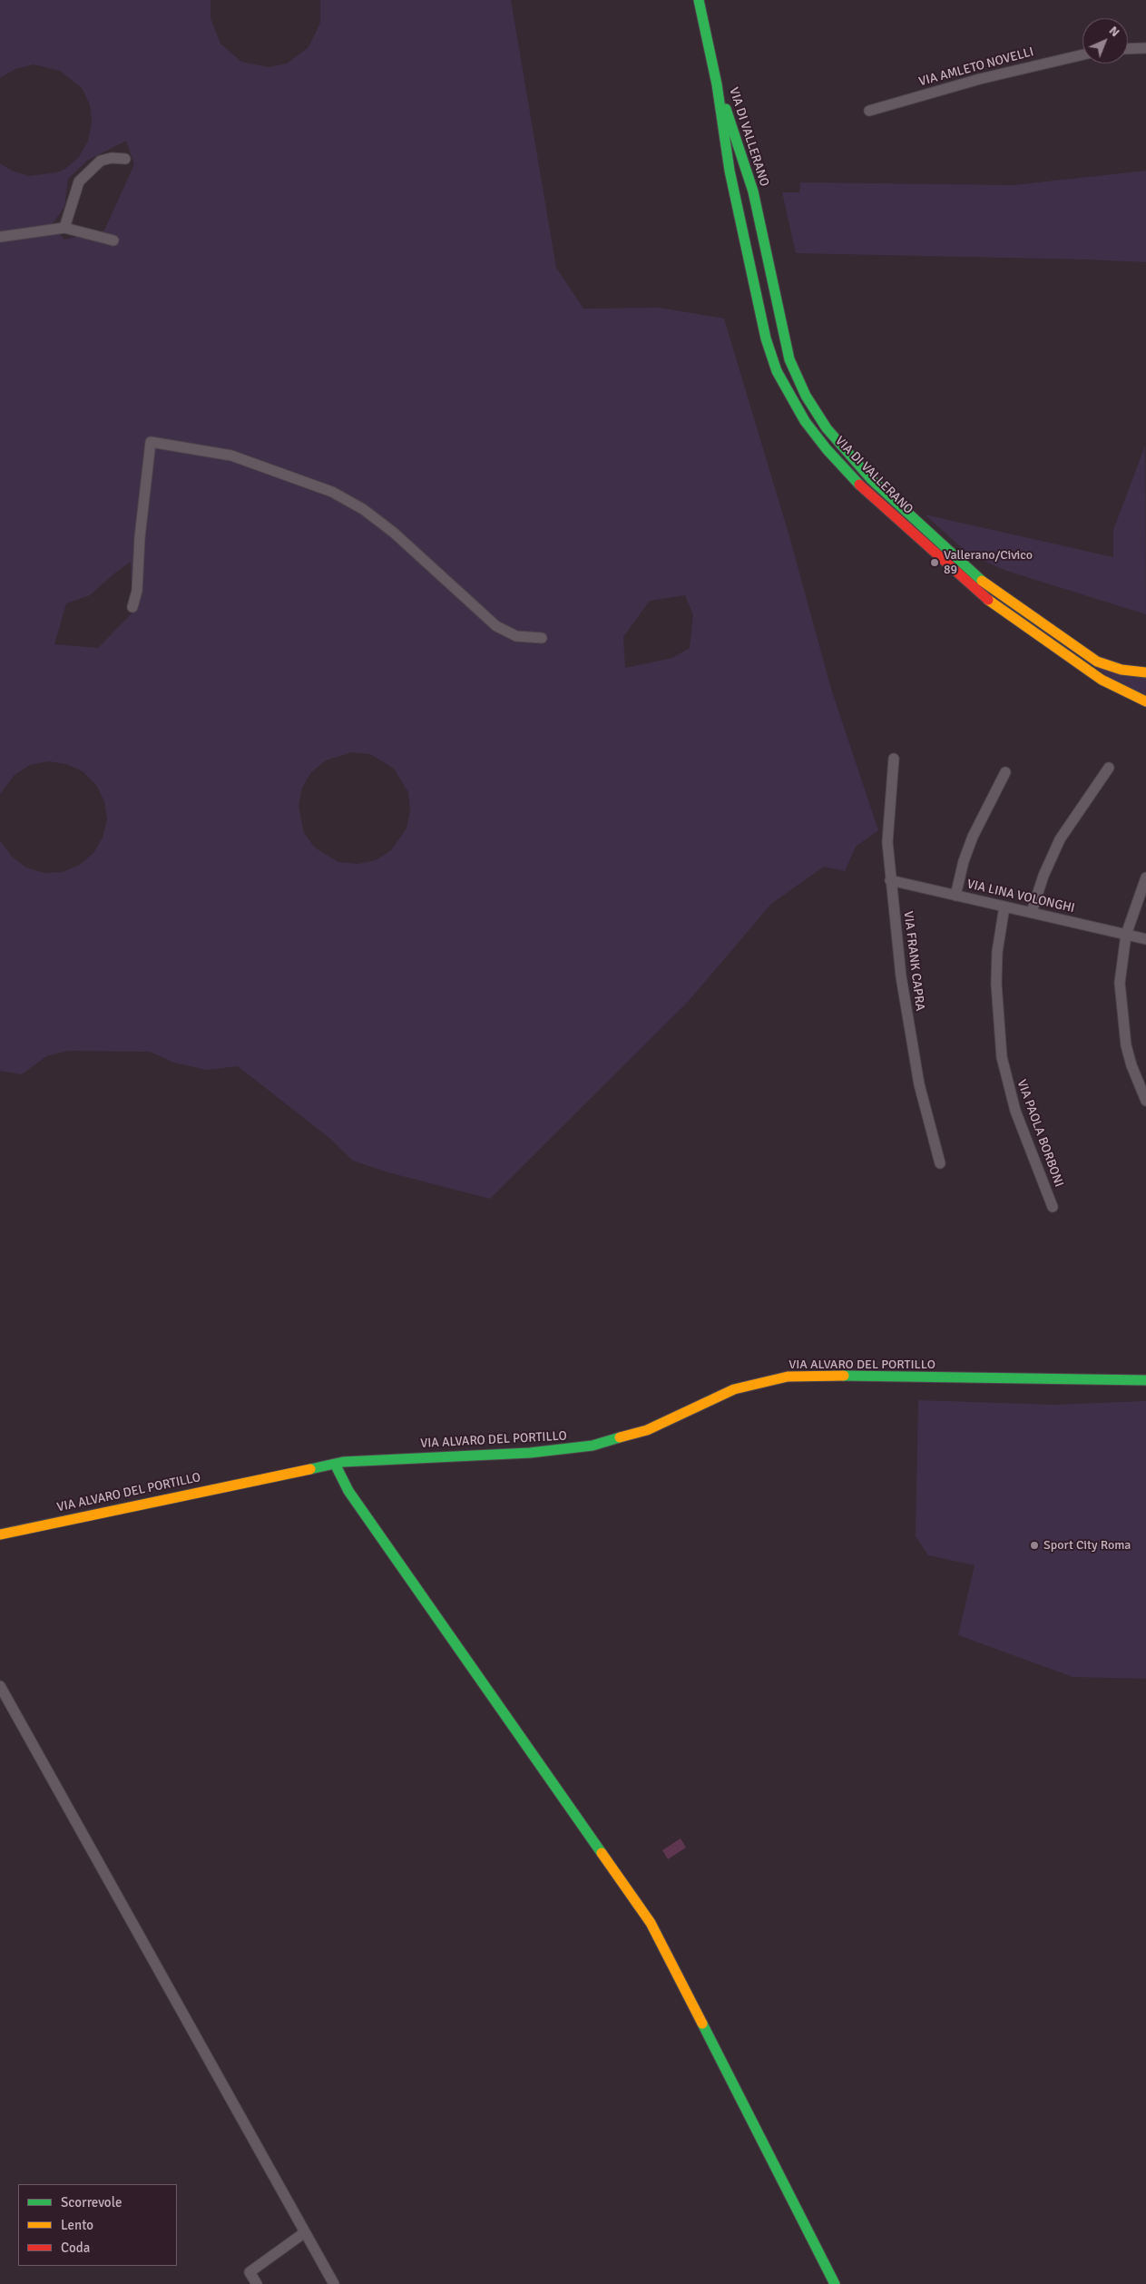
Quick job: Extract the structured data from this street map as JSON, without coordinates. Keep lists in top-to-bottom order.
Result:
{
  "streets": {
    "street": [
      "VIA AMLETO NOVELLI",
      "VIA DI VALLERANO",
      "VIA LINA VOLONGHI",
      "VIA FRANK CAPRA",
      "VIA PAOLA BORBONI",
      "VIA ALVARO DEL PORTILLO"
    ]
  },
  "crossings": [
    ["VIA LINA VOLONGHI", "VIA FRANK CAPRA"],
    ["VIA LINA VOLONGHI", "VIA PAOLA BORBONI"]
  ],
  "places": ["Vallerano/Civico 89", "Sport City Roma"],
  "legend": ["Scorrevole", "Lento", "Coda"],
  "north": "top right"
}
